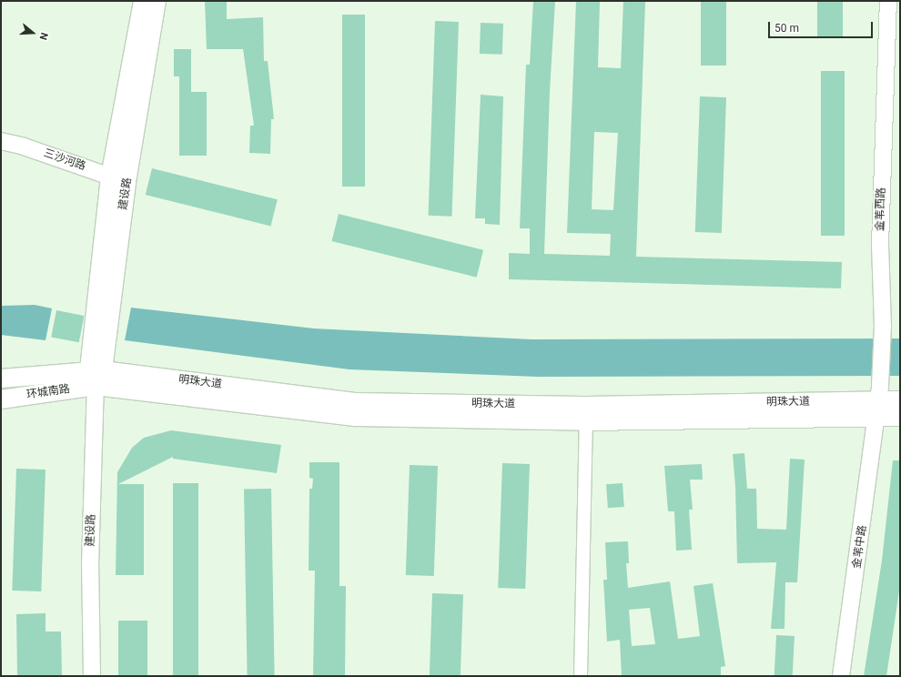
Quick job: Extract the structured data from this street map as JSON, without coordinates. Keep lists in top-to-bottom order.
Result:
{
  "streets": {
    "main road": ["建设路", "明珠大道", "环城南路"],
    "street": ["三沙河路", "金苇西路", "金苇中路"]
  },
  "crossings": [
    ["三沙河路", "建设路"],
    ["建设路", "明珠大道"],
    ["建设路", "环城南路"],
    ["金苇西路", "明珠大道"],
    ["金苇西路", "金苇中路"],
    ["明珠大道", "环城南路"],
    ["明珠大道", "金苇中路"]
  ],
  "scale_bar": "50 m",
  "north": "right"
}
